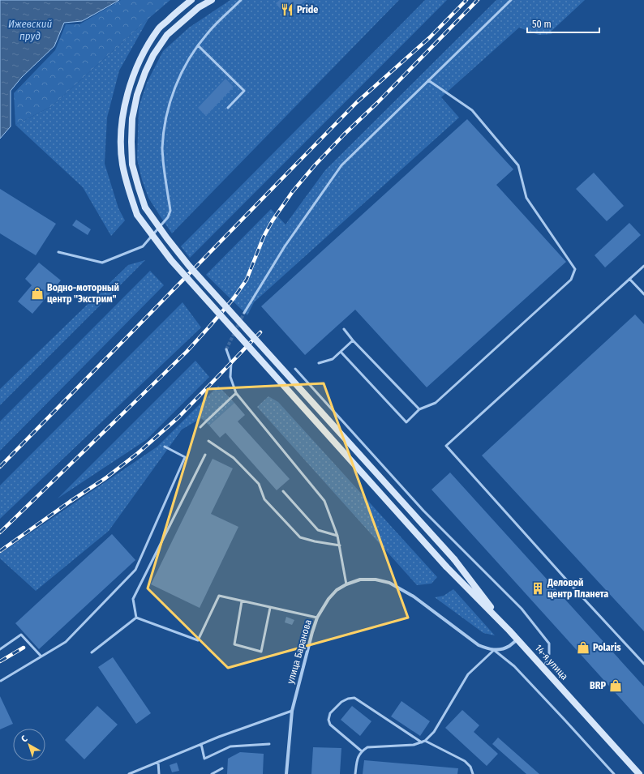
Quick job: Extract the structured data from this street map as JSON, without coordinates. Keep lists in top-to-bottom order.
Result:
{
  "streets": {
    "main road": ["14-я улица"],
    "street": ["улица Баранова"]
  },
  "water": ["Ижевский пруд"],
  "places": {
    "restaurant": ["Pride"],
    "shop": ["Водно-моторный центр \"Экстрим\"", "Polaris", "BRP"],
    "building": ["Деловой центр Планета"]
  },
  "scale_bar": "50 m",
  "north": "top left"
}
